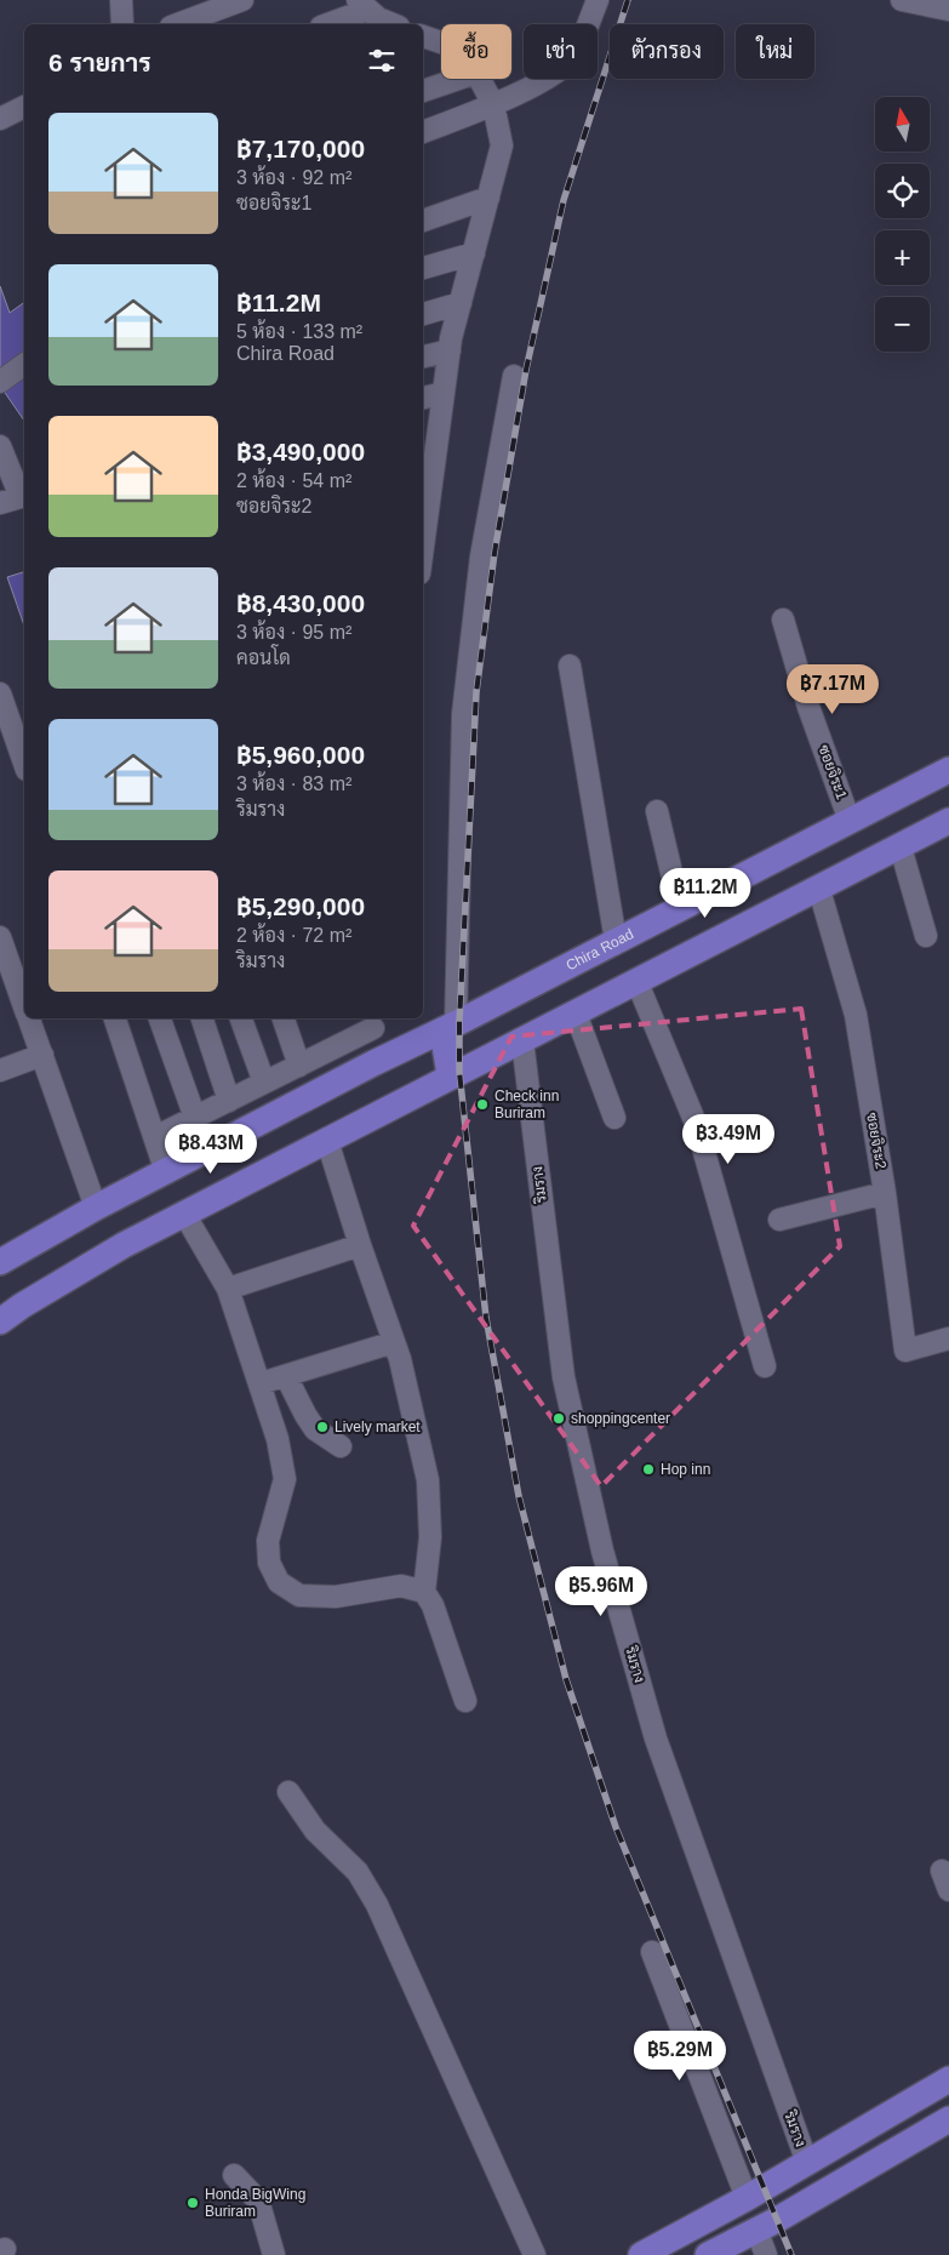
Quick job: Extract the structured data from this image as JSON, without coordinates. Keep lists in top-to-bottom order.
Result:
{
  "streets": {
    "main road": ["Chira Road"],
    "street": ["ซอยจิระ1", "ซอยจิระ2", "ริมราง"]
  },
  "crossings": [
    ["ซอยจิระ1", "Chira Road"]
  ],
  "places": [
    "Check inn Buriram",
    "shoppingcenter",
    "Lively market",
    "Hop inn",
    "Honda BigWing Buriram"
  ],
  "north": "top",
  "page": {
    "chip": [
      "ซื้อ",
      "เช่า",
      "ตัวกรอง",
      "ใหม่"
    ],
    "heading": "6 รายการ",
    "map_buttons": ["+", "−"],
    "list": [
      {
        "name": "฿7,170,000",
        "note": "3 ห้อง · 92 m² · ซอยจิระ1"
      },
      {
        "name": "฿11.2M",
        "note": "5 ห้อง · 133 m² · Chira Road"
      },
      {
        "name": "฿3,490,000",
        "note": "2 ห้อง · 54 m² · ซอยจิระ2"
      },
      {
        "name": "฿8,430,000",
        "note": "3 ห้อง · 95 m² · คอนโด"
      },
      {
        "name": "฿5,960,000",
        "note": "3 ห้อง · 83 m² · ริมราง"
      },
      {
        "name": "฿5,290,000",
        "note": "2 ห้อง · 72 m² · ริมราง"
      }
    ],
    "price": [
      "฿7.17M",
      "฿11.2M",
      "฿3.49M",
      "฿8.43M",
      "฿5.96M",
      "฿5.29M"
    ]
  }
}
